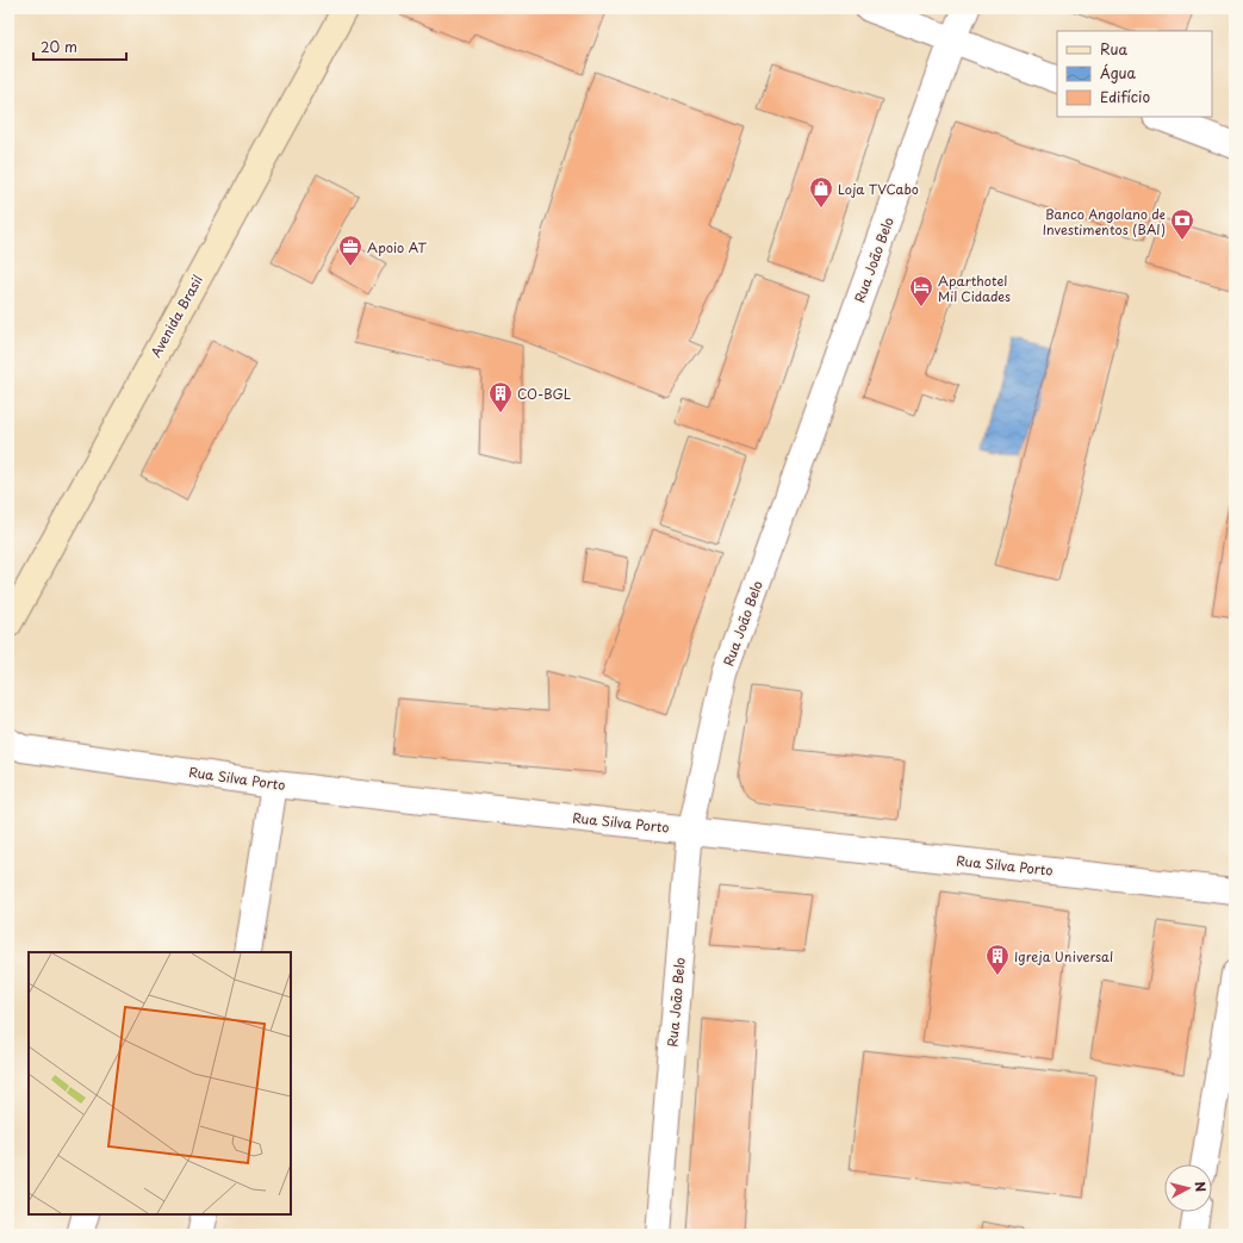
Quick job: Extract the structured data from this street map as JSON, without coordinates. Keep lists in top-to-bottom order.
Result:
{
  "streets": {
    "street": ["Rua João Belo", "Avenida Brasil", "Rua Silva Porto"]
  },
  "crossings": [
    ["Rua João Belo", "Rua Silva Porto"]
  ],
  "places": {
    "shop": ["Loja TVCabo"],
    "bank": ["Banco Angolano de Investimentos (BAI)"],
    "office": ["Apoio AT"],
    "hotel": ["Aparthotel Mil Cidades"],
    "building": ["CO-BGL", "Igreja Universal"]
  },
  "legend": ["Rua", "Água", "Edifício"],
  "scale_bar": "20 m",
  "north": "right"
}
